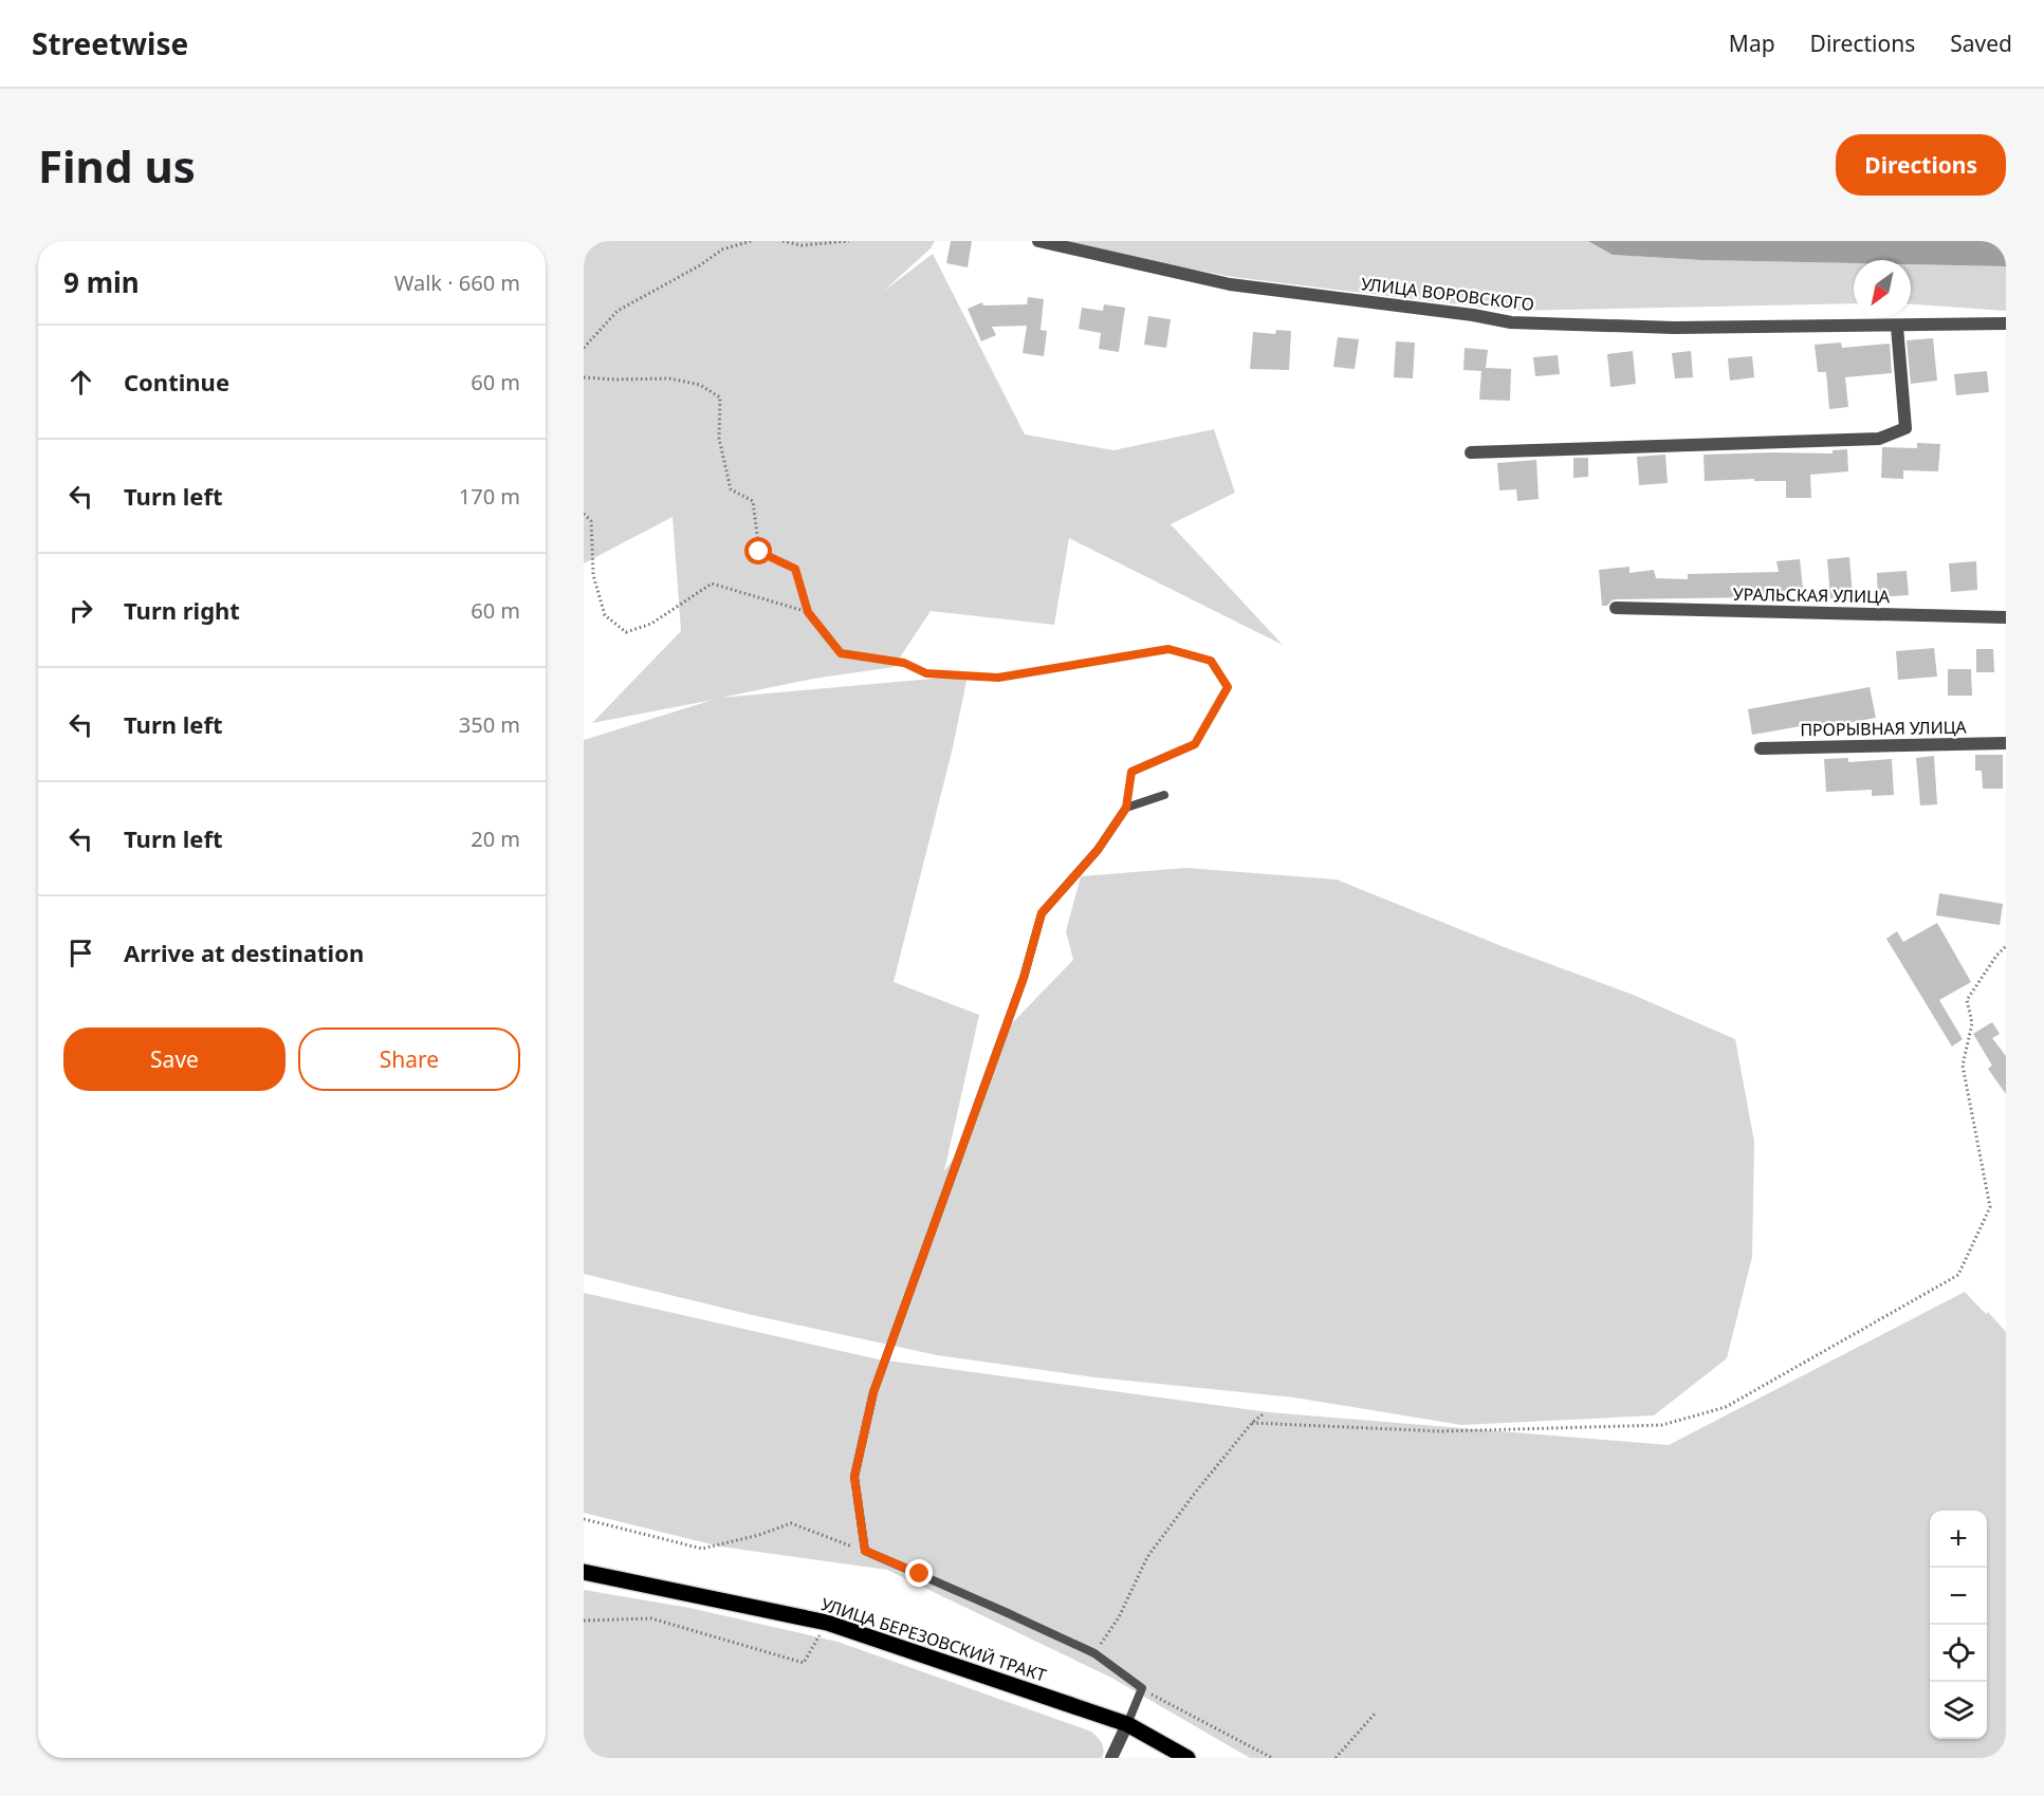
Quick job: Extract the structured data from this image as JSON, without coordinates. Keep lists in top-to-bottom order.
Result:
{
  "streets": {
    "main road": ["УЛИЦА БЕРЕЗОВСКИЙ ТРАКТ"],
    "street": ["УЛИЦА ВОРОВСКОГО", "УРАЛЬСКАЯ УЛИЦА", "ПРОРЫВНАЯ УЛИЦА"]
  },
  "north": "bottom left",
  "page": {
    "header": "Streetwise",
    "nav": ["Map", "Directions", "Saved"],
    "buttons": [
      "Directions",
      ["Save", "Share"]
    ],
    "title": "Find us",
    "heading": ["9 min", "Walk · 660 m"],
    "list": [
      ["Continue", "60 m"],
      ["Turn left", "170 m"],
      ["Turn right", "60 m"],
      ["Turn left", "350 m"],
      ["Turn left", "20 m"],
      "Arrive at destination"
    ],
    "map_buttons": ["+", "−"]
  }
}
